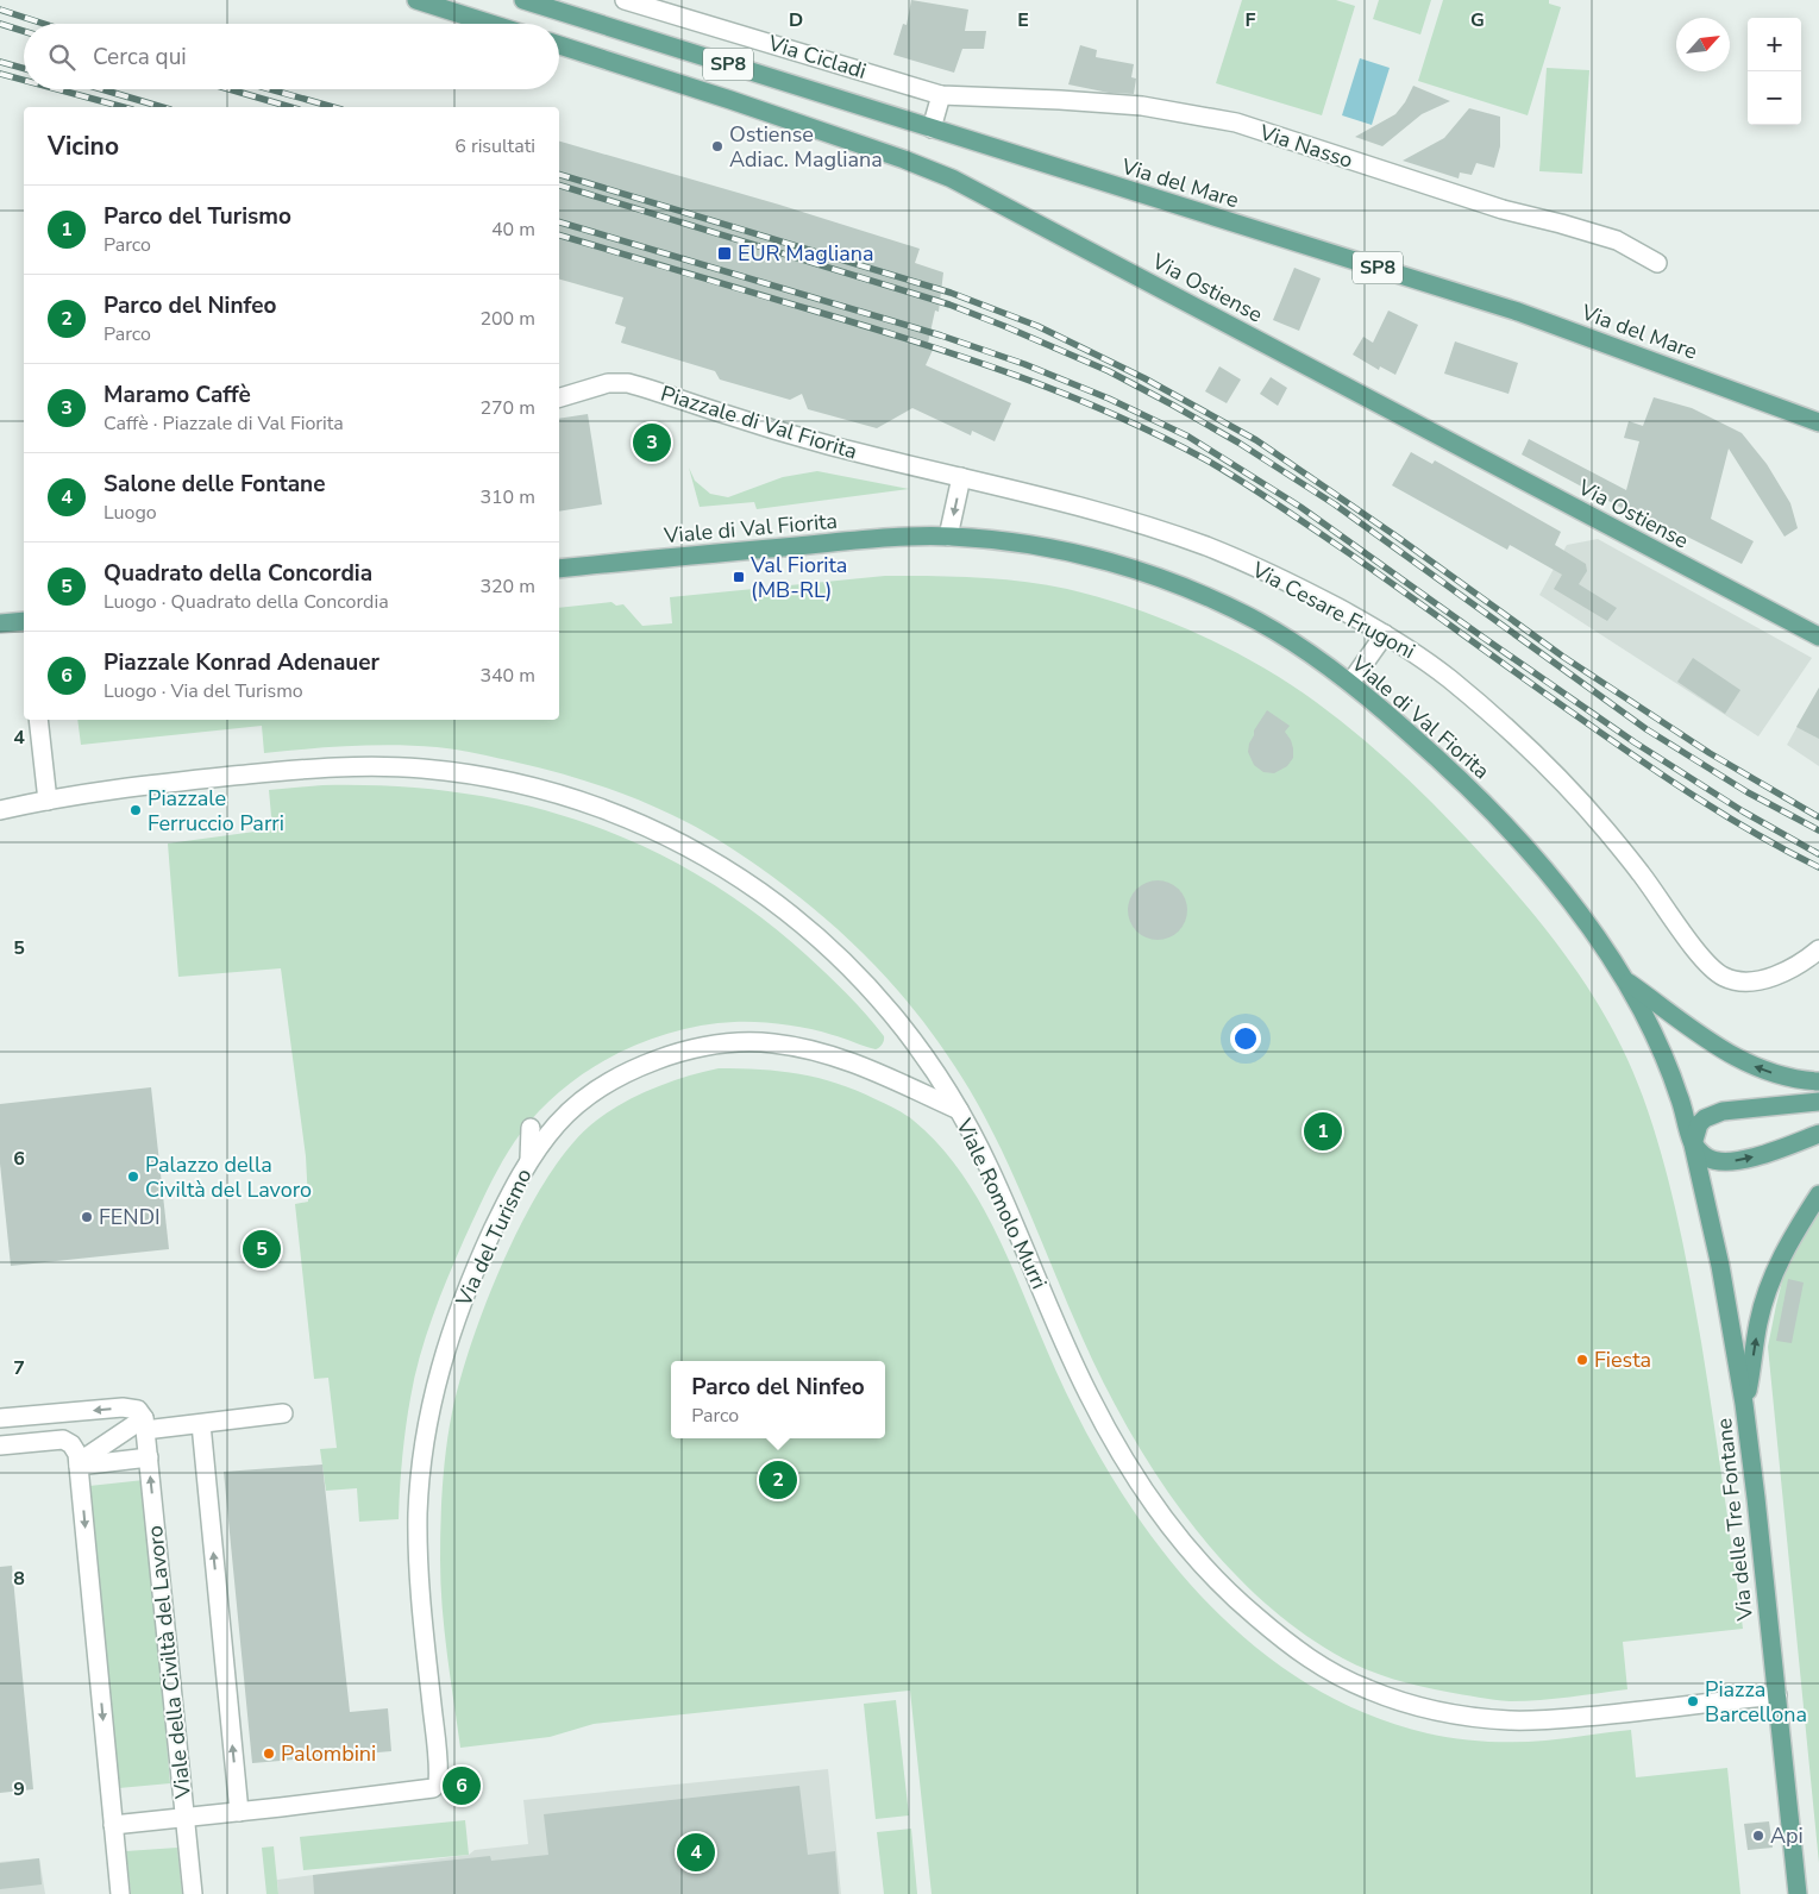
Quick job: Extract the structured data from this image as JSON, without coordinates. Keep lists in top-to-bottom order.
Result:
{
  "streets": {
    "main road": [
      "SP8",
      "Via del Mare",
      "Via Ostiense",
      "Viale di Val Fiorita",
      "Via delle Tre Fontane"
    ],
    "street": [
      "Via Cicladi",
      "Via Nasso",
      "Piazzale di Val Fiorita",
      "Via Cesare Frugoni",
      "Viale Romolo Murri",
      "Via del Turismo",
      "Viale della Civiltà del Lavoro"
    ]
  },
  "crossings": [
    ["Via Cicladi", "Via Nasso"],
    ["Piazzale di Val Fiorita", "Via Cesare Frugoni"],
    ["Viale di Val Fiorita", "Via delle Tre Fontane"],
    ["Viale Romolo Murri", "Via del Turismo"],
    ["Viale Romolo Murri", "Via delle Tre Fontane"]
  ],
  "places": {
    "other": [
      "Ostiense Adiac. Magliana",
      "Piazzale Ferruccio Parri",
      "Palazzo della Civiltà del Lavoro",
      "FENDI",
      "Fiesta",
      "Piazza Barcellona",
      "Palombini",
      "Api"
    ],
    "transit": ["EUR Magliana", "Val Fiorita (MB-RL)"]
  },
  "north": "top right",
  "page": {
    "map_buttons": ["+", "−"],
    "search": "Cerca qui",
    "heading": ["Vicino", "6 risultati"],
    "list": [
      {
        "mark": "1",
        "name": "Parco del Turismo",
        "note": "Parco",
        "value": "40 m"
      },
      {
        "mark": "2",
        "name": "Parco del Ninfeo",
        "note": "Parco",
        "value": "200 m"
      },
      {
        "mark": "3",
        "name": "Maramo Caffè",
        "note": "Caffè · Piazzale di Val Fiorita",
        "value": "270 m"
      },
      {
        "mark": "4",
        "name": "Salone delle Fontane",
        "note": "Luogo",
        "value": "310 m"
      },
      {
        "mark": "5",
        "name": "Quadrato della Concordia",
        "note": "Luogo · Quadrato della Concordia",
        "value": "320 m"
      },
      {
        "mark": "6",
        "name": "Piazzale Konrad Adenauer",
        "note": "Luogo · Via del Turismo",
        "value": "340 m"
      }
    ],
    "pins": [
      "3",
      "1",
      "5",
      "2",
      "6",
      "4"
    ],
    "popup": ["Parco del Ninfeo", "Parco"]
  },
  "grid": {
    "columns": [
      "D",
      "E",
      "F",
      "G"
    ],
    "rows": [
      "4",
      "5",
      "6",
      "7",
      "8",
      "9"
    ]
  }
}
